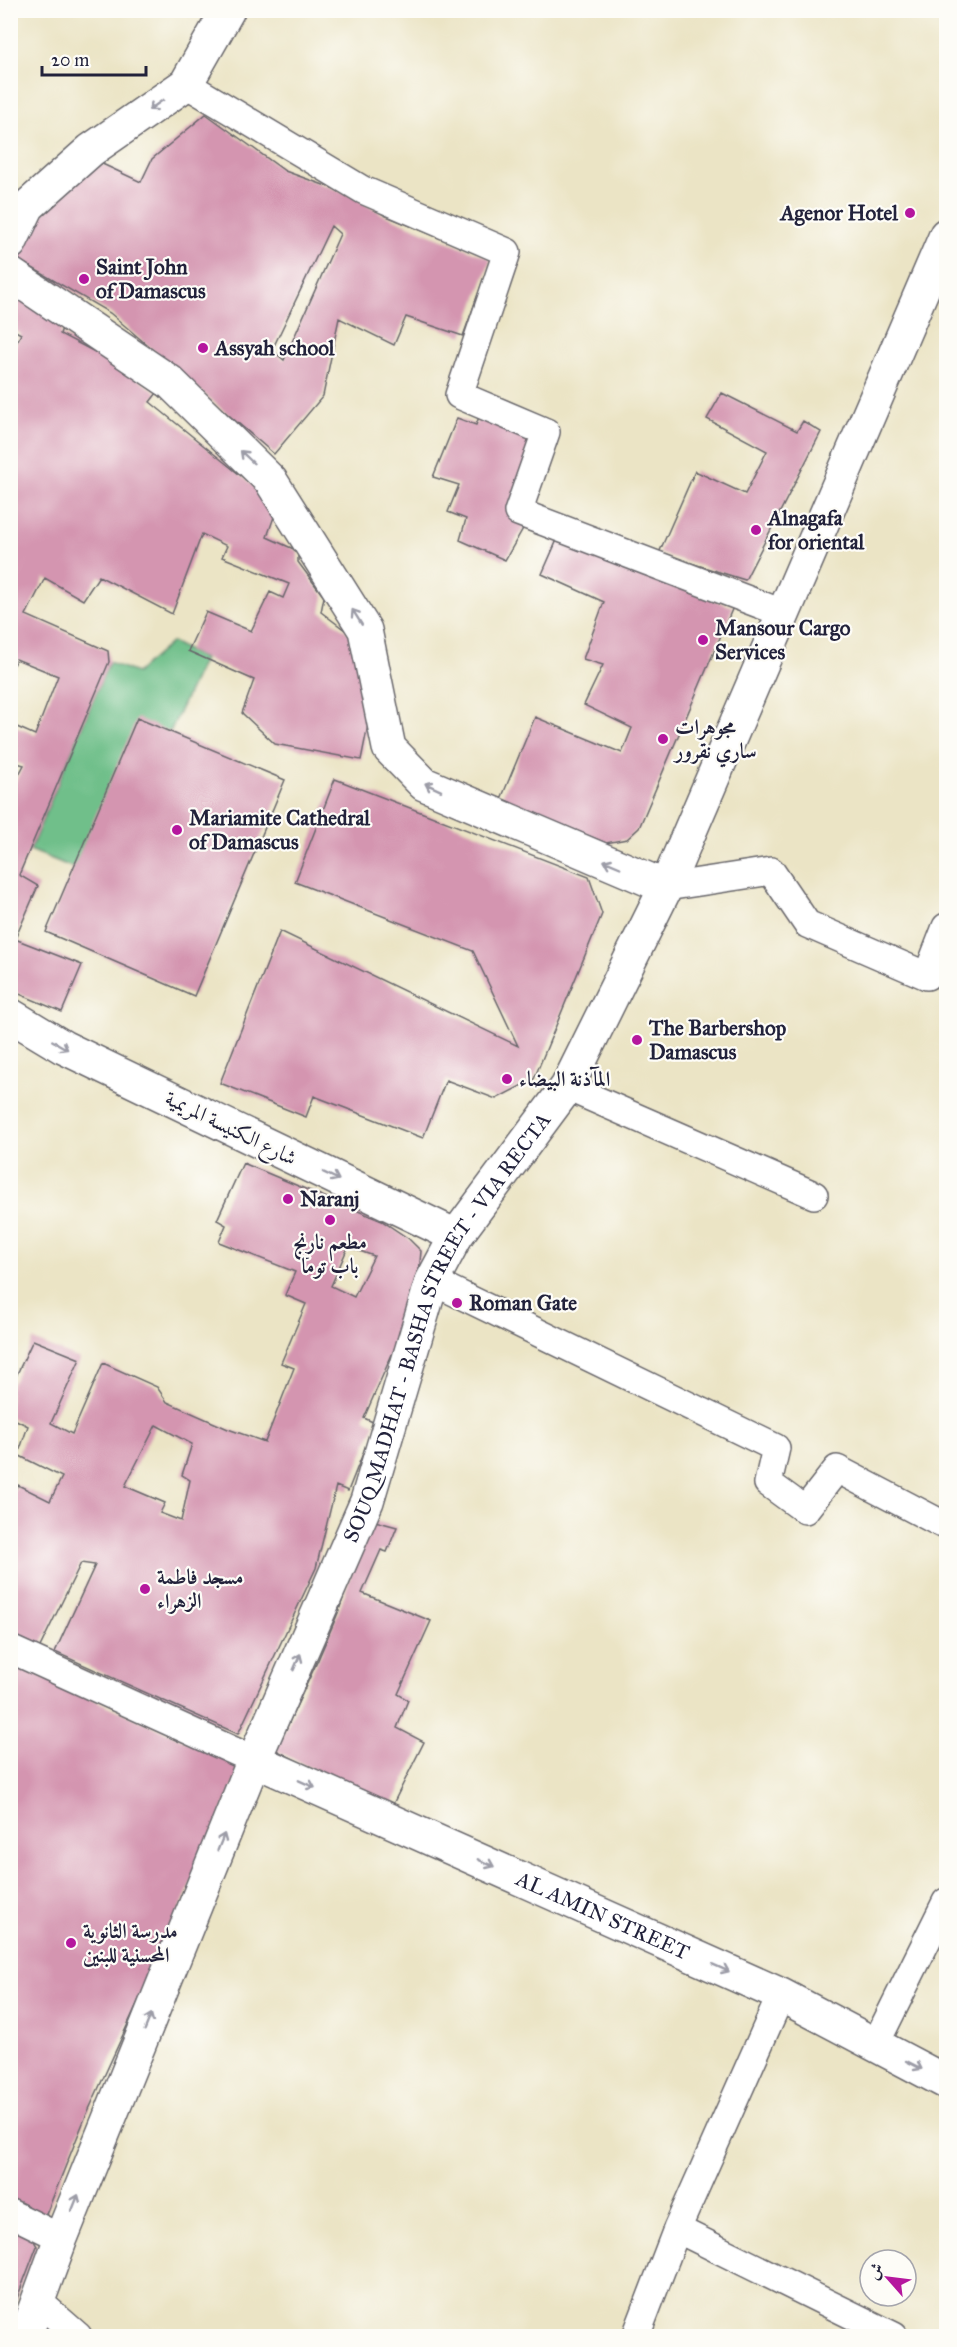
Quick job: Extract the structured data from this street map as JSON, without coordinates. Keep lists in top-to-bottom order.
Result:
{
  "streets": {
    "street": ["شارع الكنيسة المريمية", "SOUQ MADHAT - BASHA STREET - VIA RECTA", "AL AMIN STREET"]
  },
  "crossings": [
    ["شارع الكنيسة المريمية", "SOUQ MADHAT - BASHA STREET - VIA RECTA"],
    ["SOUQ MADHAT - BASHA STREET - VIA RECTA", "AL AMIN STREET"]
  ],
  "one_way": ["شارع الكنيسة المريمية", "SOUQ MADHAT - BASHA STREET - VIA RECTA", "AL AMIN STREET"],
  "places": [
    "Agenor Hotel",
    "Saint John of Damascus",
    "Assyah school",
    "Alnagafa for oriental",
    "Mansour Cargo Services",
    "مجوهرات ساري نقرور",
    "Mariamite Cathedral of Damascus",
    "The Barbershop Damascus",
    "المآذنة البيضاء",
    "Naranj",
    "مطعم نارنج باب توما",
    "Roman Gate",
    "مسجد فاطمة الزهراء",
    "مدرسة الثانوية المحسنية للبنين"
  ],
  "scale_bar": "20 m",
  "north": "top left"
}
